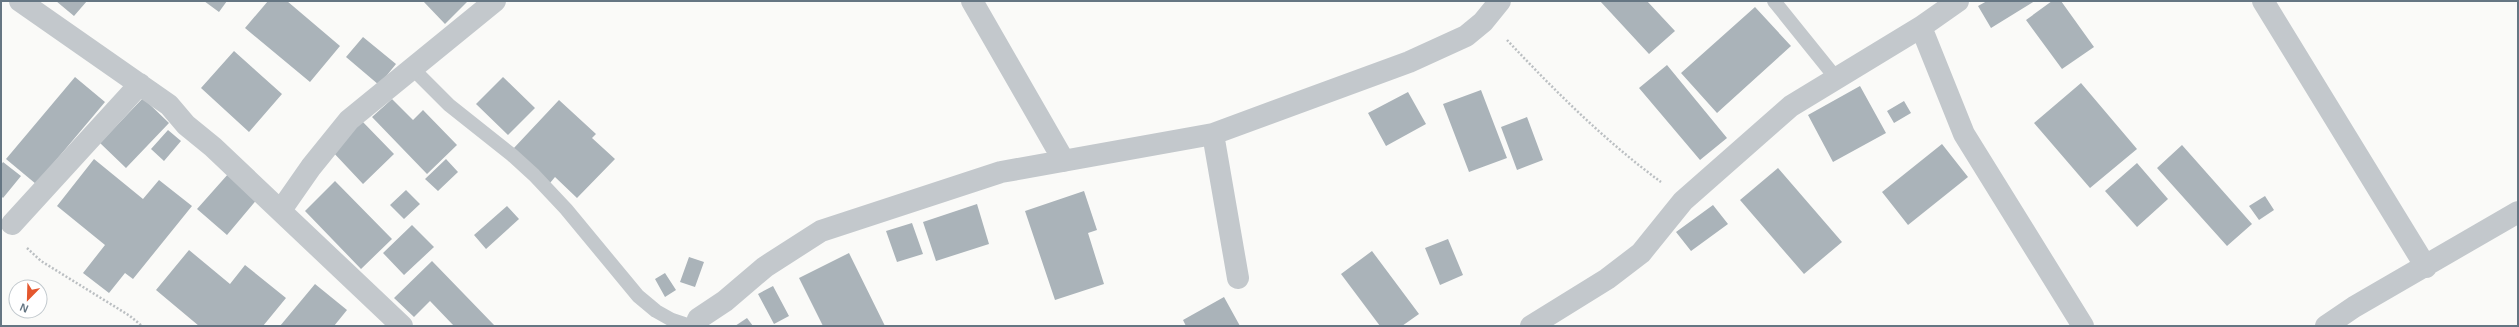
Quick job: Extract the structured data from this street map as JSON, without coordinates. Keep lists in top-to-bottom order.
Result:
{
  "north": "bottom left"
}
